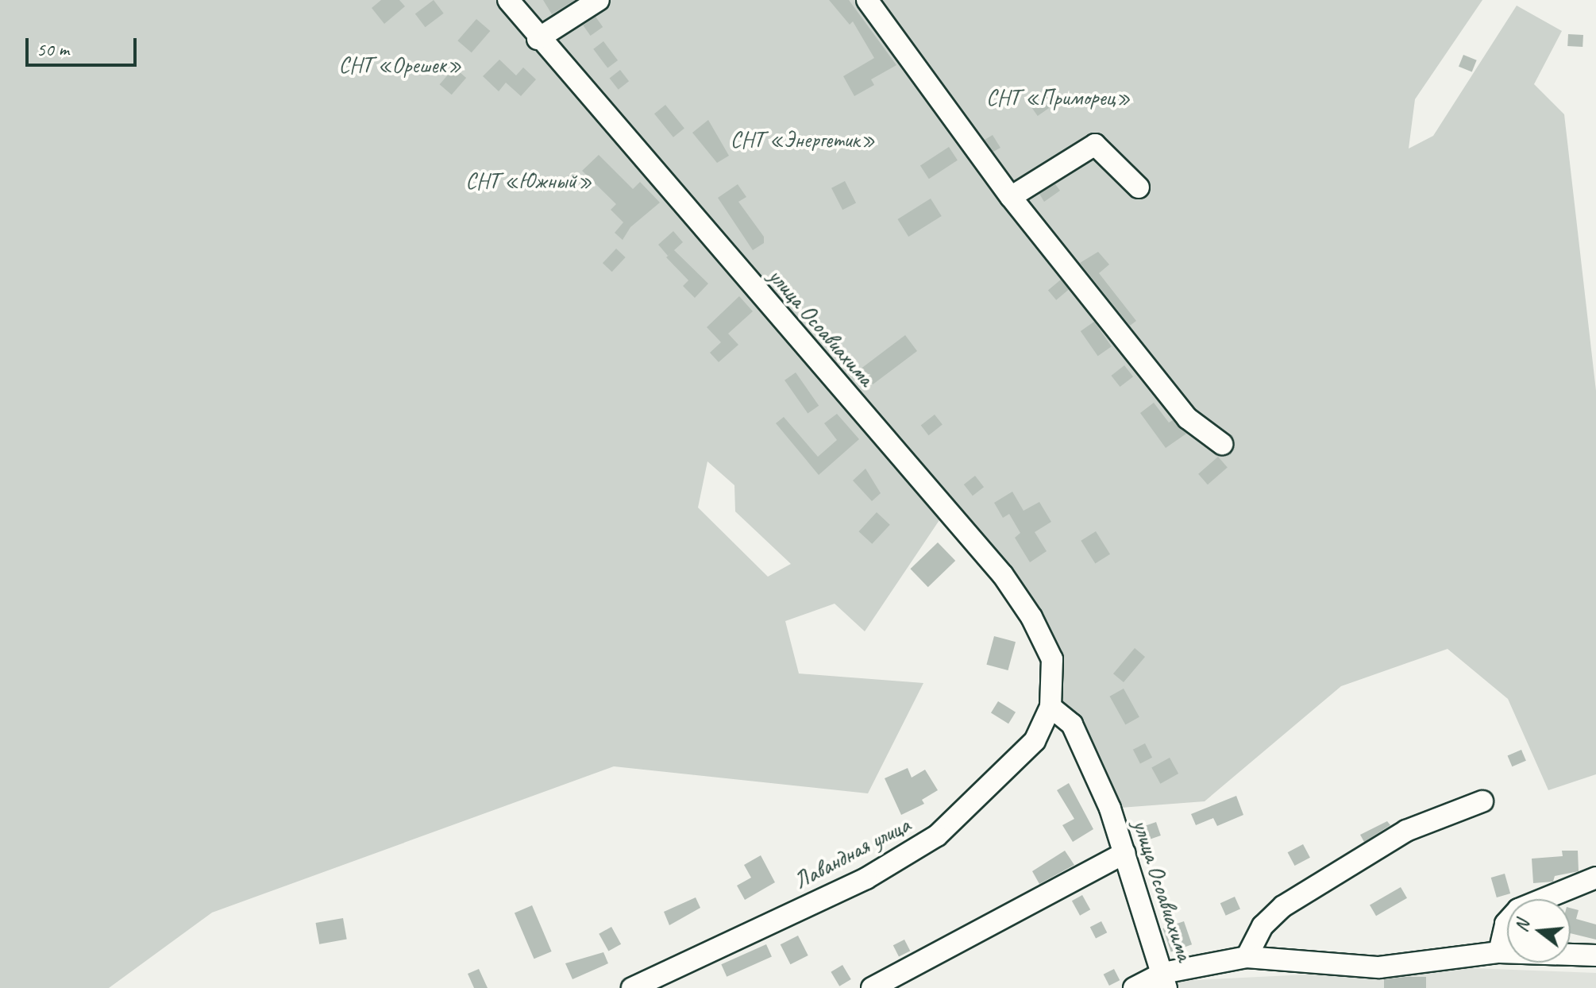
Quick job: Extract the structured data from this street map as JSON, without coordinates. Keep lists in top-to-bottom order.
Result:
{
  "streets": {
    "street": ["улица Осоавиахима", "Лавандная улица"]
  },
  "crossings": [
    ["улица Осоавиахима", "Лавандная улица"]
  ],
  "parks": [
    "СНТ «Орешек»",
    "СНТ «Приморец»",
    "СНТ «Энергетик»",
    "СНТ «Южный»"
  ],
  "scale_bar": "50 m",
  "north": "left"
}
